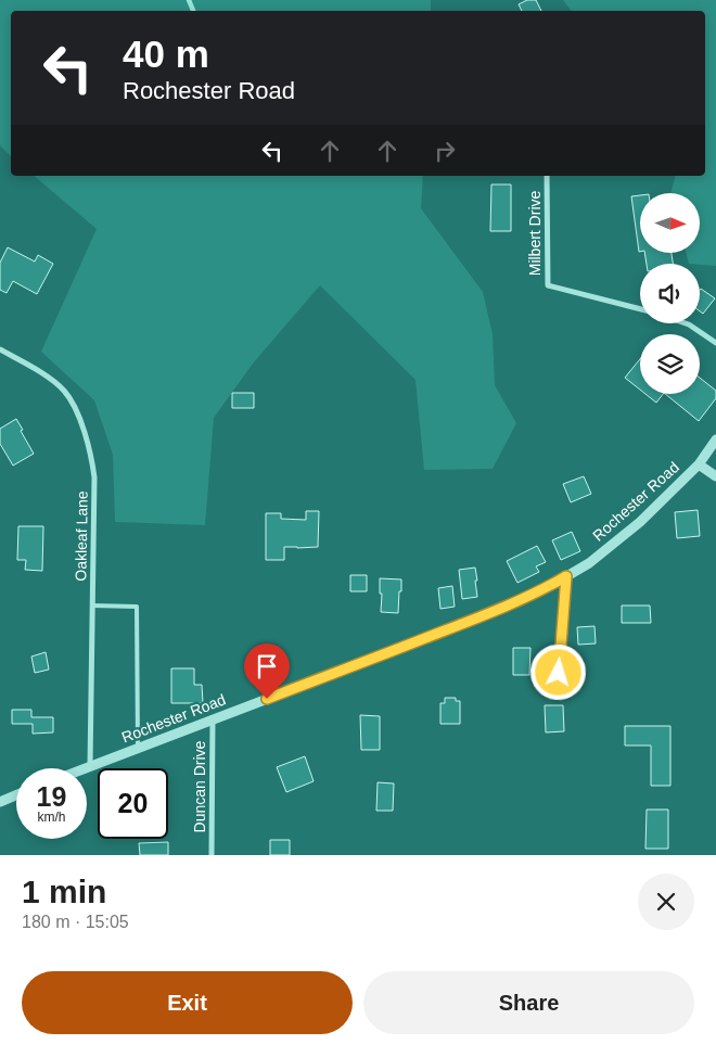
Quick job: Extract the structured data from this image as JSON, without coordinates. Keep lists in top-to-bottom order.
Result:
{
  "streets": {
    "street": [
      "Milbert Drive",
      "Rochester Road",
      "Oakleaf Lane",
      "Duncan Drive"
    ]
  },
  "crossings": [
    ["Rochester Road", "Oakleaf Lane"],
    ["Rochester Road", "Duncan Drive"]
  ],
  "north": "right",
  "page": {
    "turn": ["40 m", "Rochester Road"],
    "speed": "19 km/h",
    "limit": "20",
    "heading": ["1 min", "180 m · 15:05"],
    "buttons": ["Exit", "Share"]
  }
}
